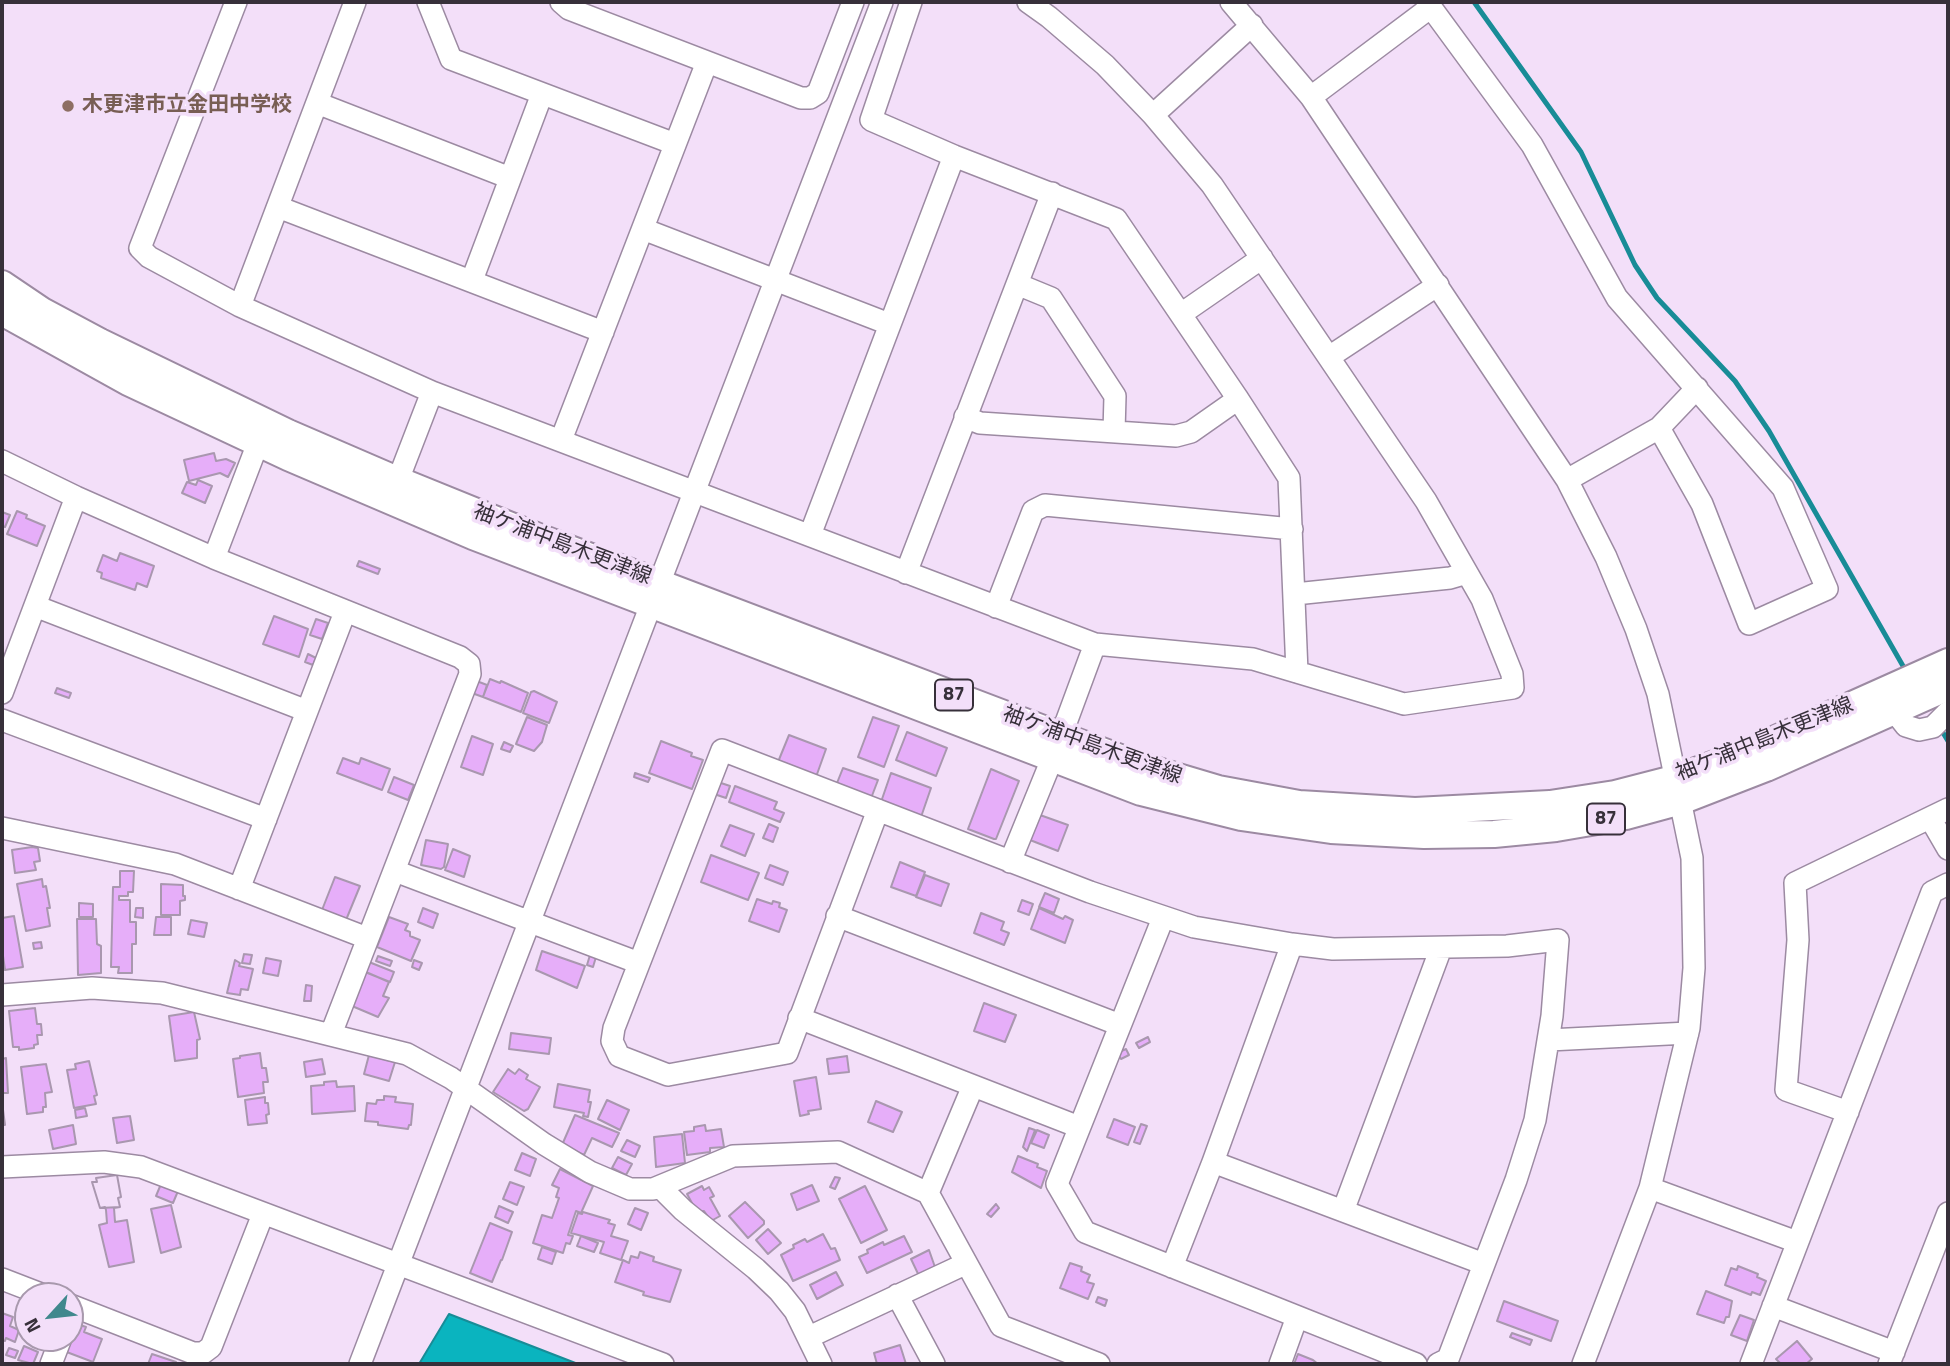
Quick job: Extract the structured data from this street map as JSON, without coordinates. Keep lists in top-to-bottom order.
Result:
{
  "streets": {
    "main road": ["袖ケ浦中島木更津線", "87"]
  },
  "crossings": [
    ["袖ケ浦中島木更津線", "87"]
  ],
  "places": ["木更津市立金田中学校"],
  "north": "bottom left"
}
